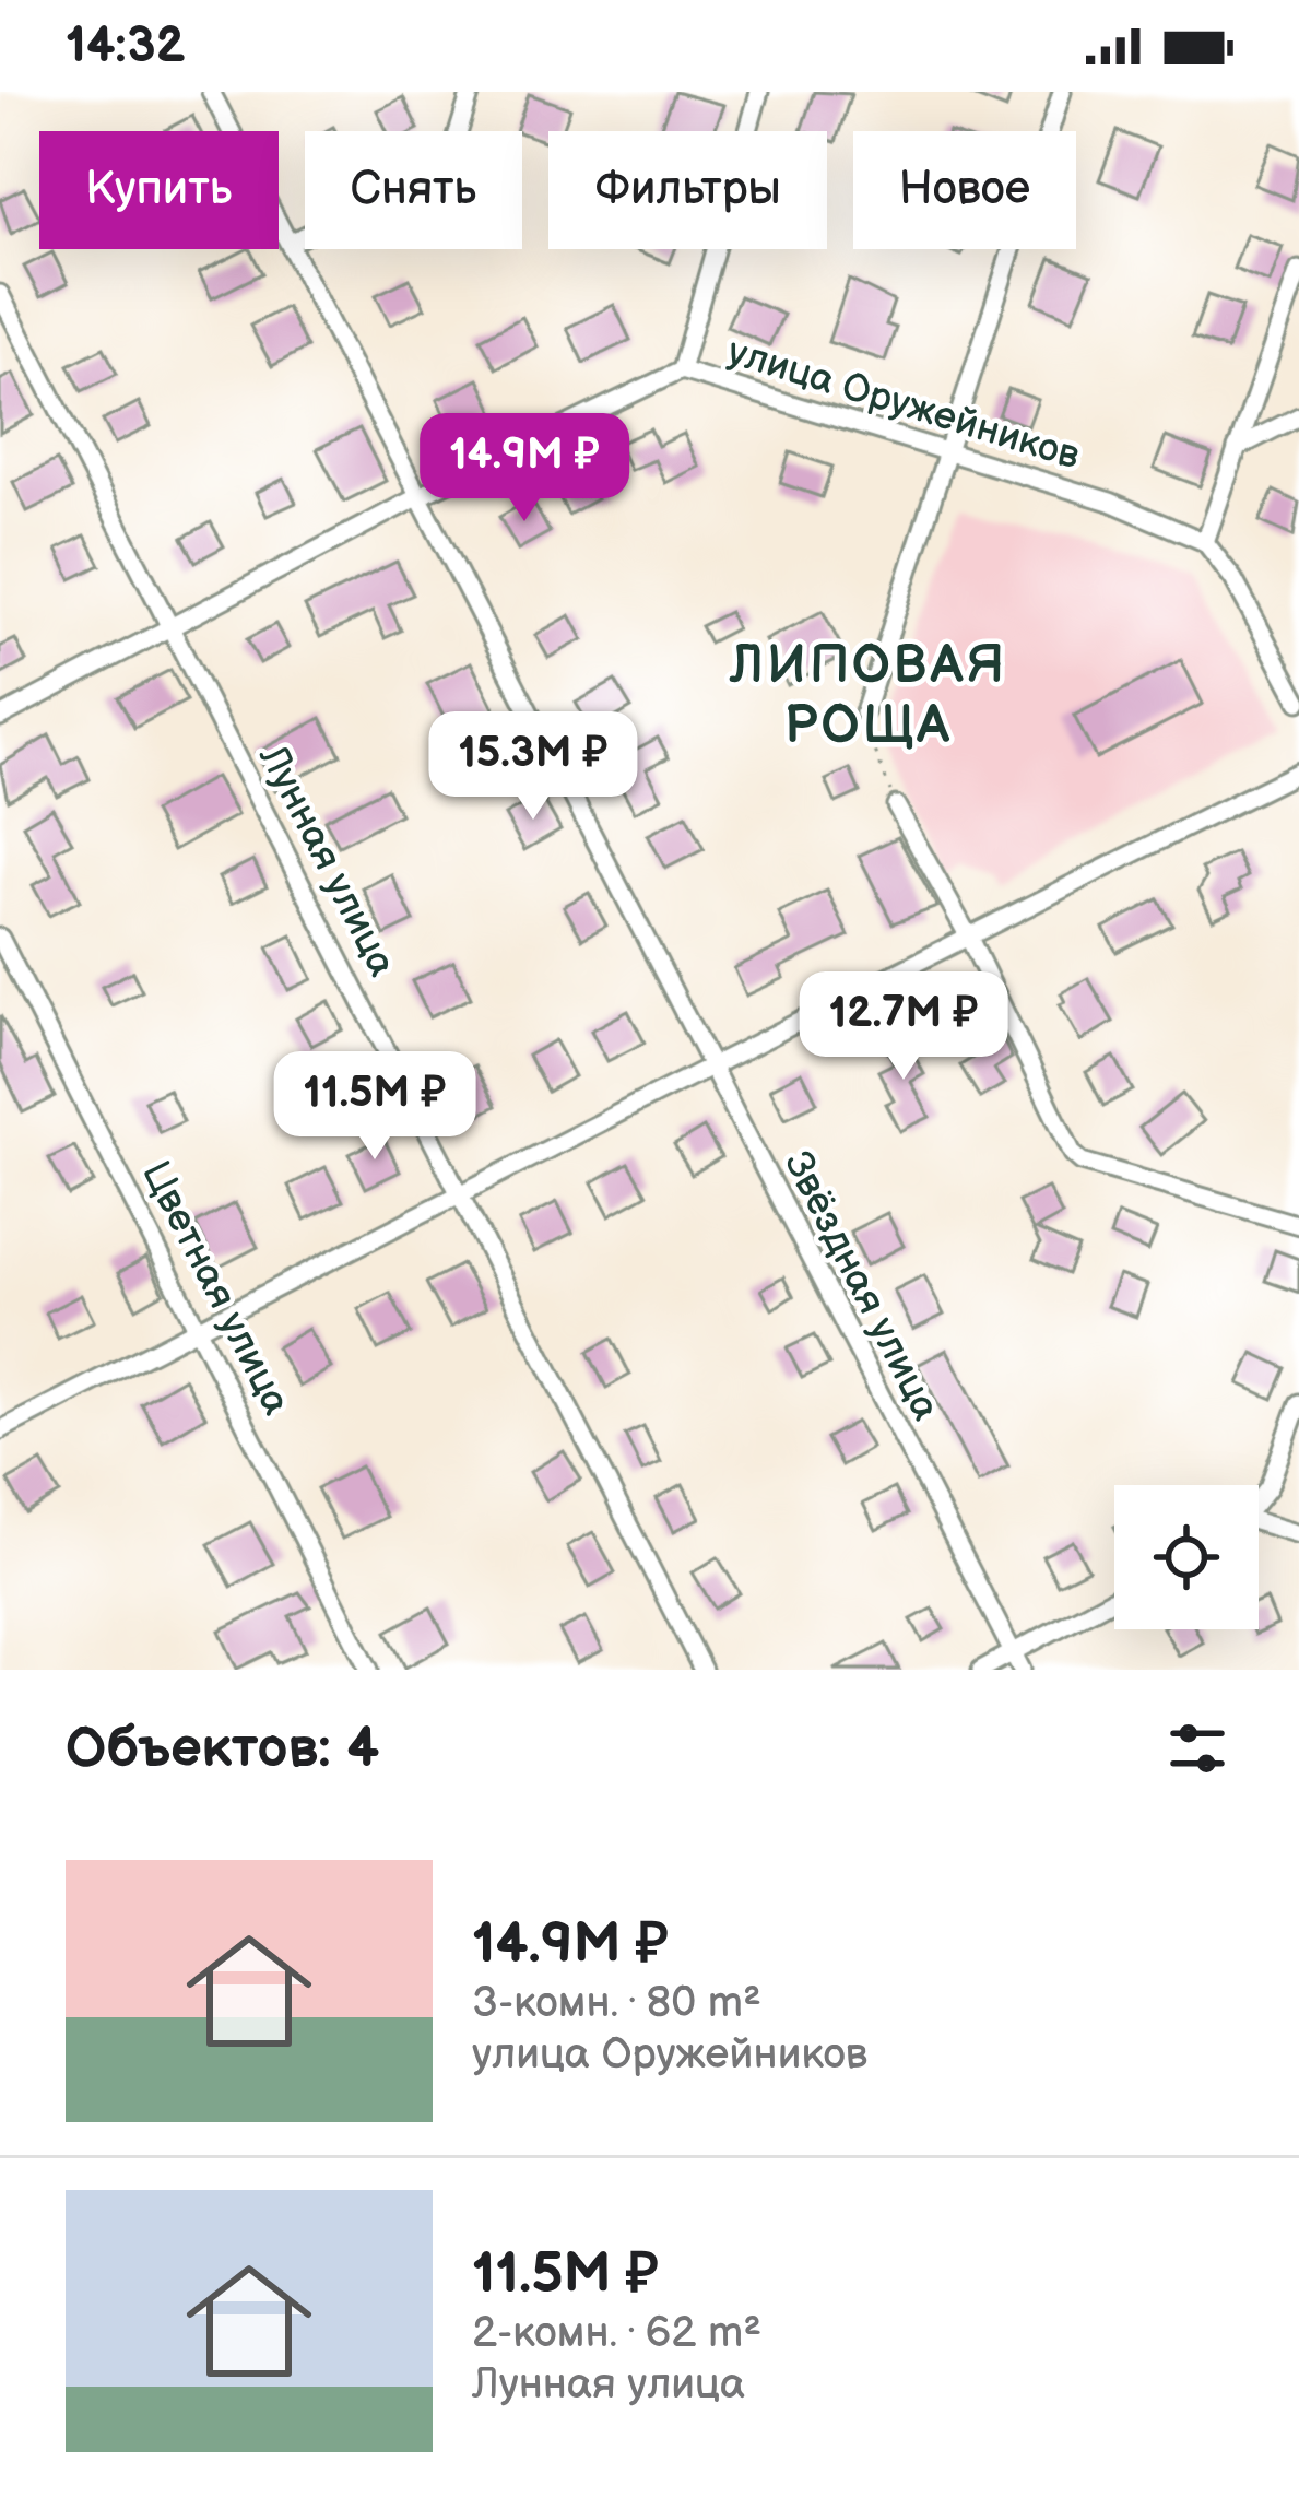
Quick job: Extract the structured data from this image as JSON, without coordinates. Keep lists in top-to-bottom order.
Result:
{
  "streets": {
    "street": [
      "улица Оружейников",
      "Лунная улица",
      "Звёздная улица",
      "Цветная улица"
    ]
  },
  "crossings": [
    ["улица Оружейников", "Лунная улица"],
    ["улица Оружейников", "Звёздная улица"]
  ],
  "districts": ["ЛИПОВАЯ РОЩА"],
  "page": {
    "status": "14:32",
    "chip": [
      "Купить",
      "Снять",
      "Фильтры",
      "Новое"
    ],
    "price": [
      "14.9M ₽",
      "15.3M ₽",
      "12.7M ₽",
      "11.5M ₽"
    ],
    "heading": "Объектов: 4",
    "list": [
      {
        "name": "14.9M ₽",
        "note": "3-комн. · 80 m² · улица Оружейников"
      },
      {
        "name": "11.5M ₽",
        "note": "2-комн. · 62 m² · Лунная улица"
      }
    ]
  }
}
